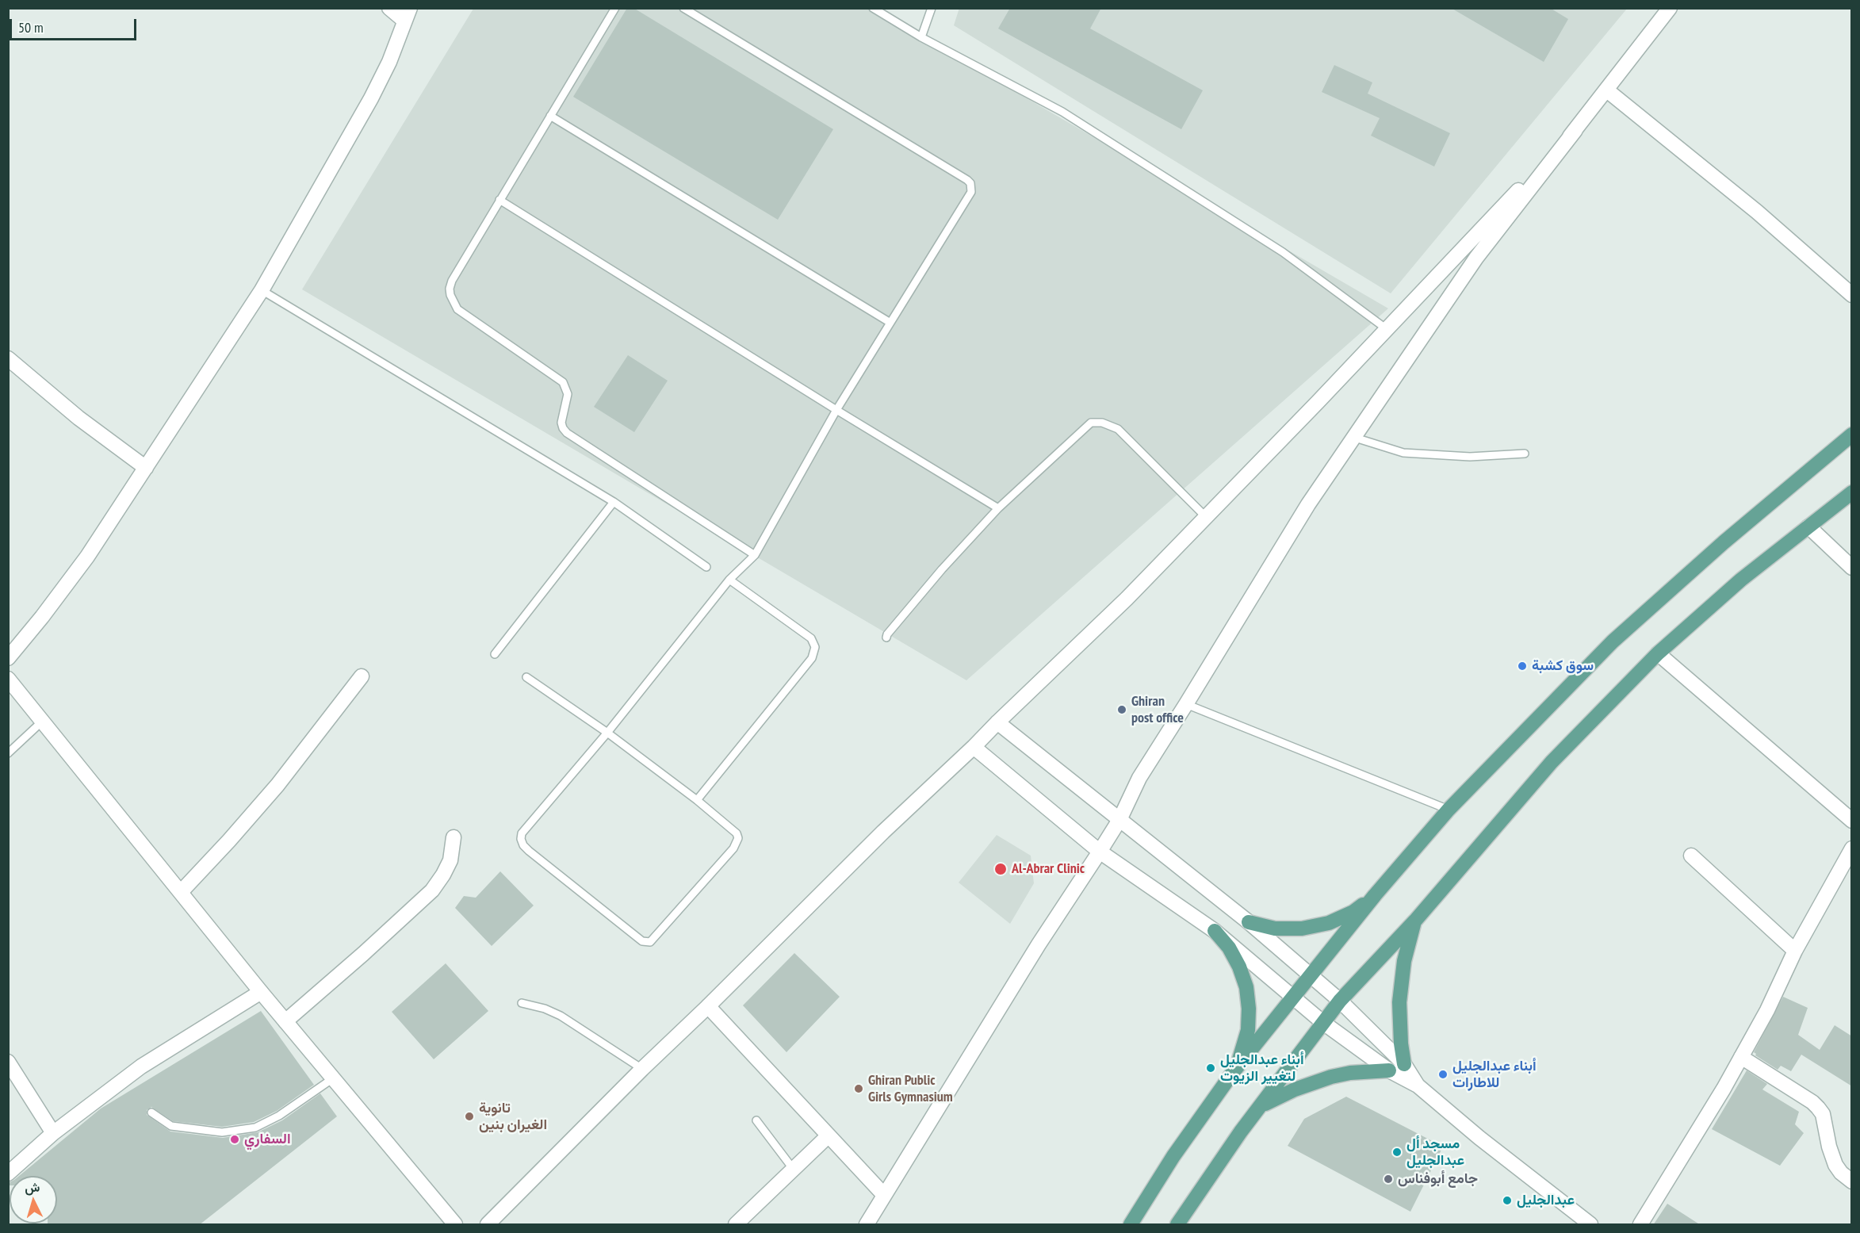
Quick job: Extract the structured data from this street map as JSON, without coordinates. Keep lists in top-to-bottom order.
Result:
{
  "places": [
    "سوق كشبة",
    "Ghiran post office",
    "Al-Abrar Clinic",
    "أبناء عبدالجليل لتغيير الزيوت",
    "أبناء عبدالجليل للاطارات",
    "Ghiran Public Girls Gymnasium",
    "تانوية الغيران بنين",
    "السفاري",
    "مسجد أل عبدالجليل",
    "جامع أبوفناس",
    "عبدالجليل"
  ],
  "scale_bar": "50 m",
  "north": "top"
}
